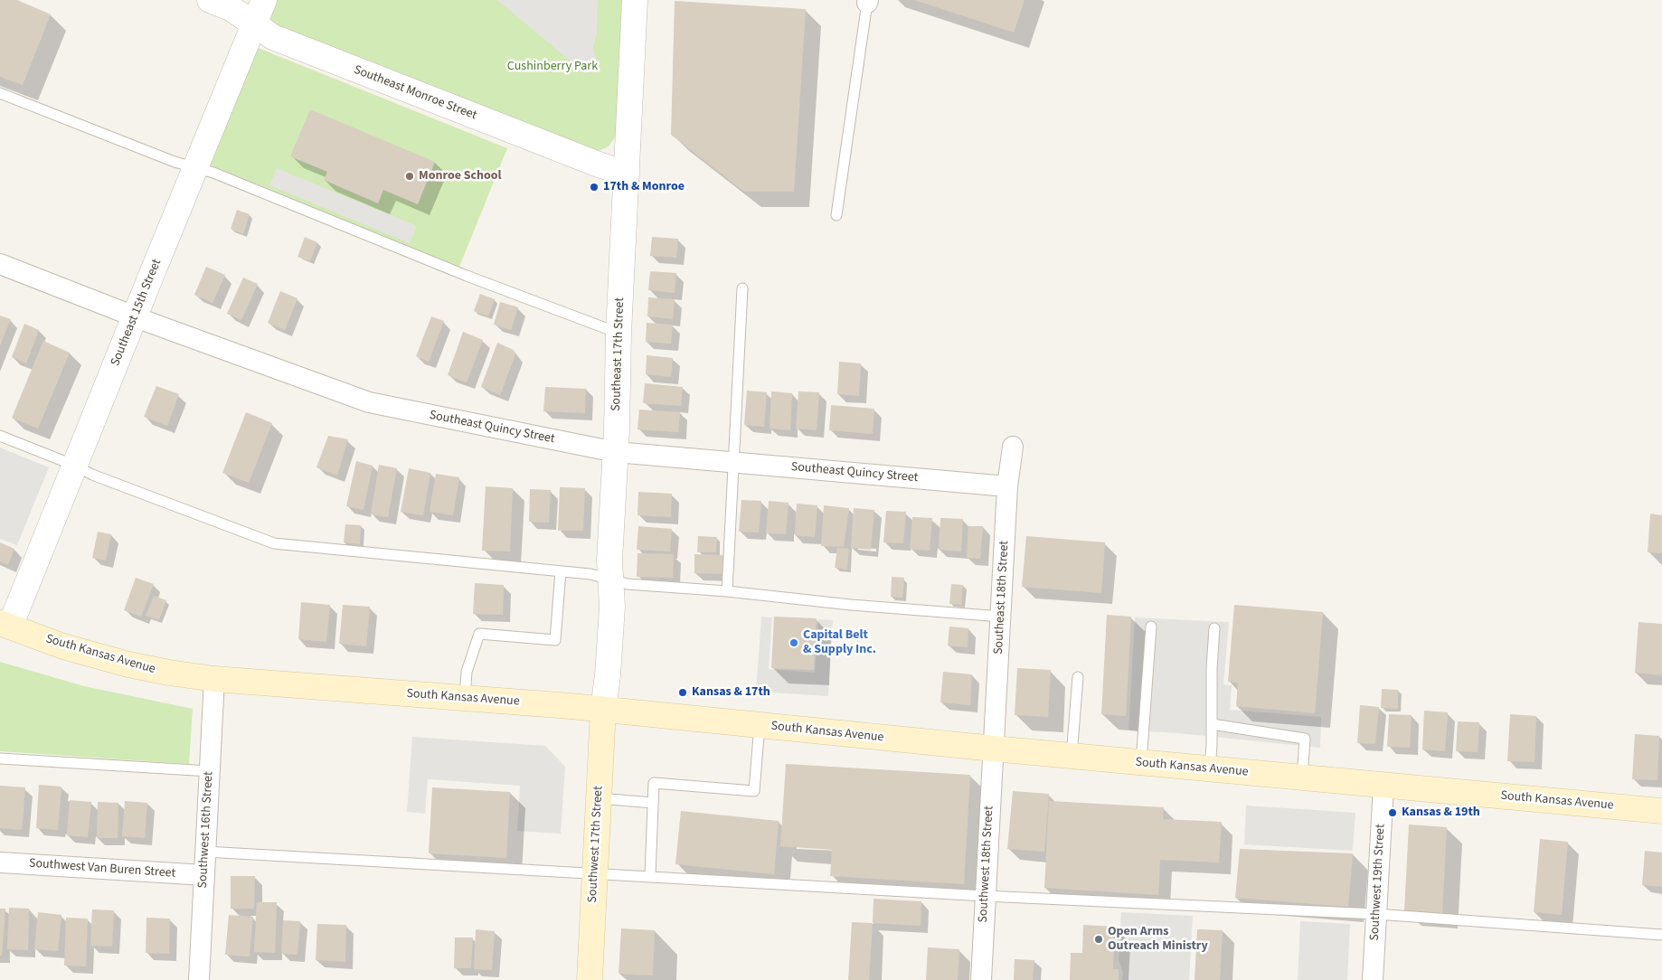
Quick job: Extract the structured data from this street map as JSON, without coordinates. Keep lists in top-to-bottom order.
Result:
{
  "streets": {
    "main road": ["South Kansas Avenue", "Southwest 17th Street"],
    "street": [
      "Southeast Monroe Street",
      "Southeast 15th Street",
      "Southeast 17th Street",
      "Southeast Quincy Street",
      "Southeast 18th Street",
      "Southwest 16th Street",
      "Southwest 18th Street",
      "Southwest Van Buren Street",
      "Southwest 19th Street"
    ]
  },
  "crossings": [
    ["Southeast Monroe Street", "Southeast 15th Street"],
    ["Southeast Monroe Street", "Southeast 17th Street"],
    ["Southeast 15th Street", "Southeast Quincy Street"],
    ["Southeast 15th Street", "South Kansas Avenue"],
    ["Southeast 17th Street", "Southeast Quincy Street"],
    ["Southeast 17th Street", "South Kansas Avenue"],
    ["Southeast 17th Street", "Southwest 17th Street"],
    ["Southeast Quincy Street", "Southeast 18th Street"],
    ["Southeast 18th Street", "South Kansas Avenue"],
    ["Southeast 18th Street", "Southwest 18th Street"],
    ["South Kansas Avenue", "Southwest 16th Street"],
    ["South Kansas Avenue", "Southwest 17th Street"],
    ["South Kansas Avenue", "Southwest 18th Street"],
    ["South Kansas Avenue", "Southwest 19th Street"],
    ["Southwest 16th Street", "Southwest Van Buren Street"]
  ],
  "parks": ["Cushinberry Park"],
  "places": [
    "Monroe School",
    "17th & Monroe",
    "Capital Belt & Supply Inc.",
    "Kansas & 17th",
    "Kansas & 19th",
    "Open Arms Outreach Ministry"
  ]
}
